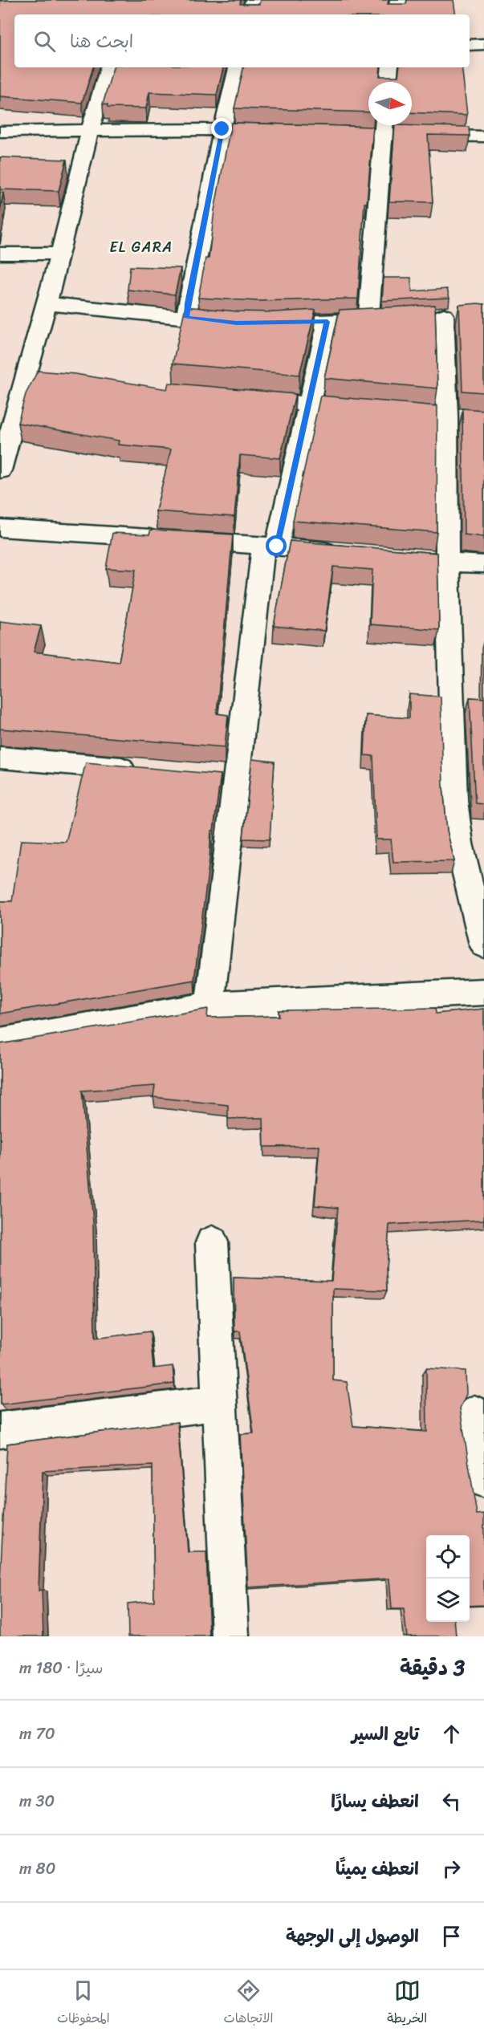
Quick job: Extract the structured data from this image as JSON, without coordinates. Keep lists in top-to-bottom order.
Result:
{
  "districts": ["EL GARA"],
  "north": "right",
  "page": {
    "search": "ابحث هنا",
    "heading": ["3 دقيقة", "سيرًا · 180 m"],
    "list": [
      ["تابع السير", "70 m"],
      ["انعطف يسارًا", "30 m"],
      ["انعطف يمينًا", "80 m"],
      "الوصول إلى الوجهة"
    ],
    "nav": ["الخريطة", "الاتجاهات", "المحفوظات"]
  }
}
